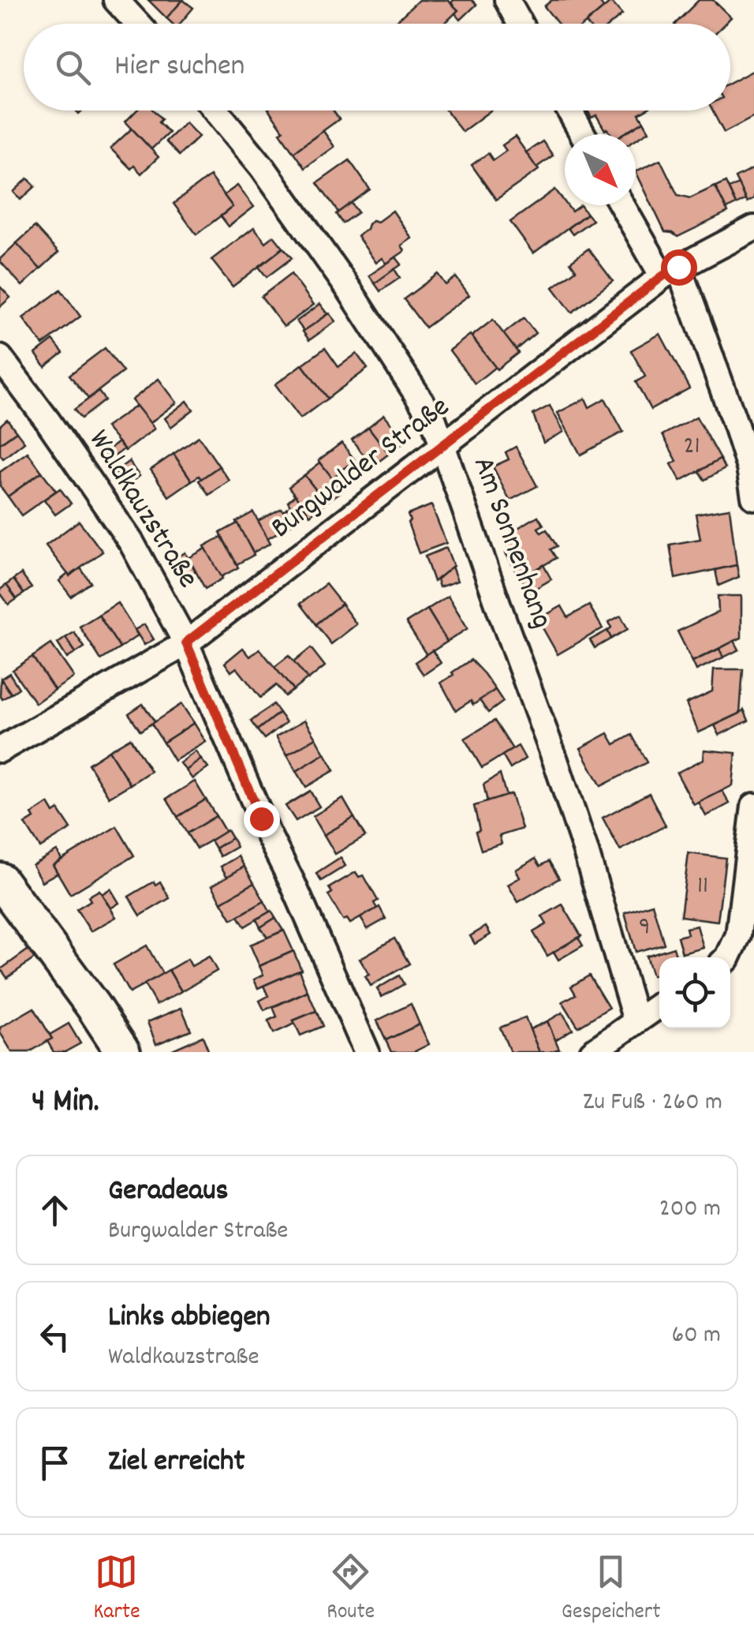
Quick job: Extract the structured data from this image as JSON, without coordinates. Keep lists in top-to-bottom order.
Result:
{
  "streets": {
    "street": ["Burgwalder Straße", "Waldkauzstraße", "Am Sonnenhang"]
  },
  "crossings": [
    ["Burgwalder Straße", "Waldkauzstraße"],
    ["Burgwalder Straße", "Am Sonnenhang"]
  ],
  "house_numbers": ["21", "11", "9"],
  "north": "bottom right",
  "page": {
    "search": "Hier suchen",
    "heading": ["4 Min.", "Zu Fuß · 260 m"],
    "list": [
      ["Geradeaus", "Burgwalder Straße", "200 m"],
      ["Links abbiegen", "Waldkauzstraße", "60 m"],
      "Ziel erreicht"
    ],
    "nav": ["Karte", "Route", "Gespeichert"]
  }
}
